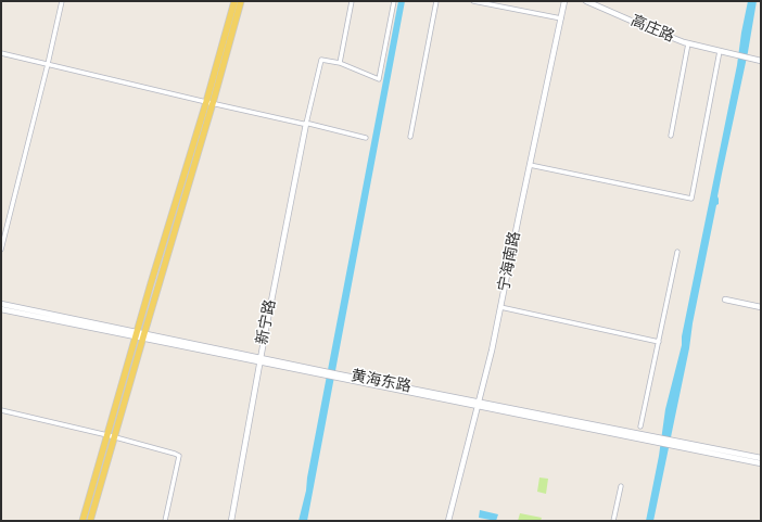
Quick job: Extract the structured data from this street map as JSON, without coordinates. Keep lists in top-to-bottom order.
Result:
{
  "streets": {
    "street": [
      "高庄路",
      "宁海南路",
      "新宁路",
      "黄海东路"
    ]
  },
  "crossings": [
    ["宁海南路", "黄海东路"],
    ["新宁路", "黄海东路"]
  ]
}
